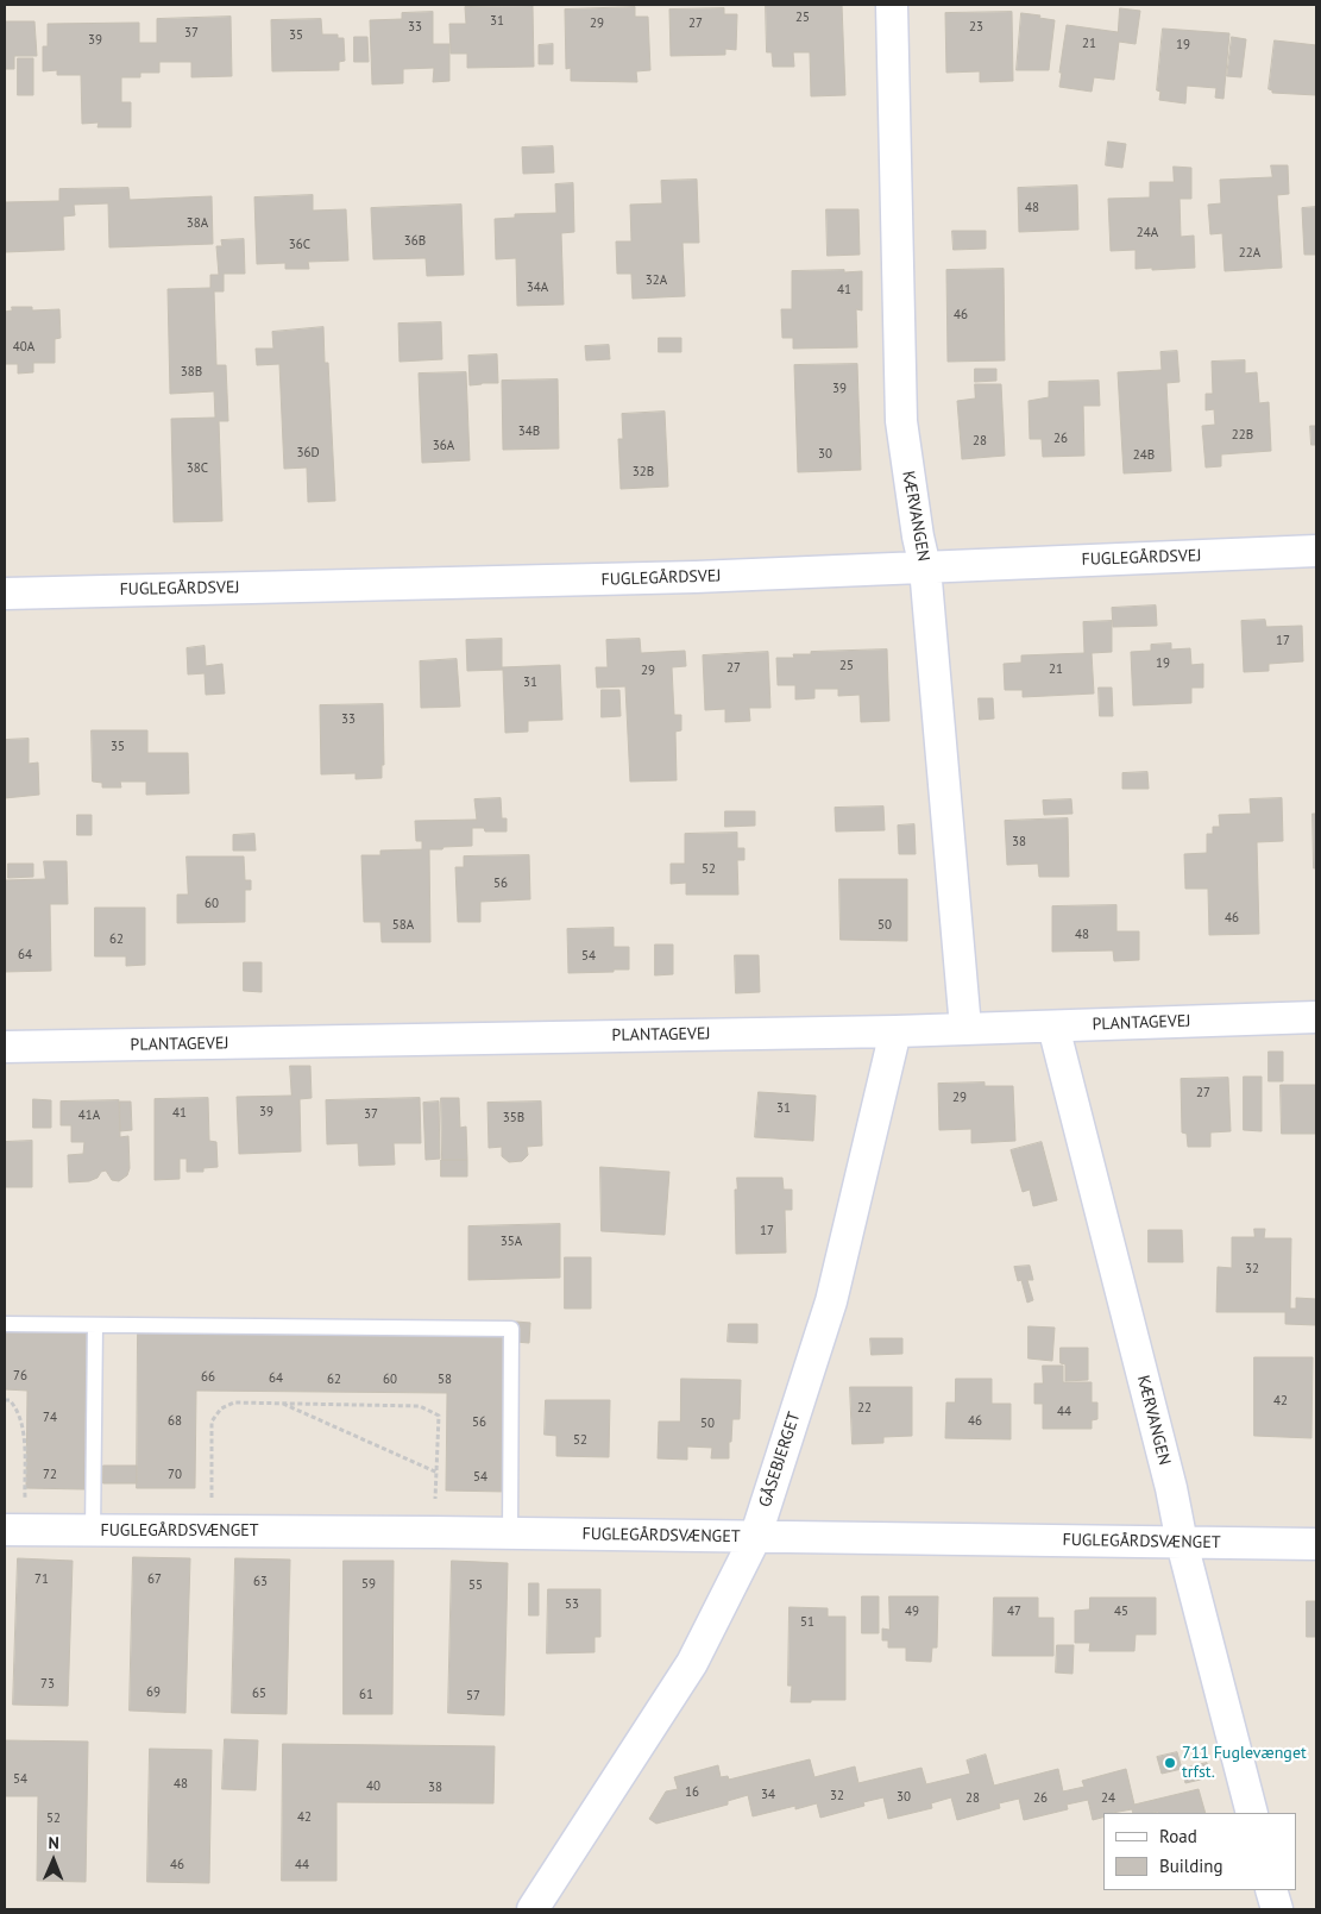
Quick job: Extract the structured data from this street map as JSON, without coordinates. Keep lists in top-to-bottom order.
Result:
{
  "streets": {
    "street": [
      "KÆRVANGEN",
      "FUGLEGÅRDSVEJ",
      "PLANTAGEVEJ",
      "GÅSEBJERGET",
      "FUGLEGÅRDSVÆNGET"
    ]
  },
  "crossings": [
    ["KÆRVANGEN", "FUGLEGÅRDSVEJ"],
    ["KÆRVANGEN", "PLANTAGEVEJ"],
    ["KÆRVANGEN", "FUGLEGÅRDSVÆNGET"],
    ["PLANTAGEVEJ", "GÅSEBJERGET"],
    ["GÅSEBJERGET", "FUGLEGÅRDSVÆNGET"]
  ],
  "places": ["711 Fuglevænget trfst."],
  "house_numbers": [
    "25",
    "31",
    "29",
    "27",
    "33",
    "23",
    "37",
    "35",
    "39",
    "21",
    "19",
    "48",
    "38A",
    "24A",
    "36B",
    "36C",
    "22A",
    "32A",
    "34A",
    "41",
    "46",
    "40A",
    "38B",
    "39",
    "34B",
    "22B",
    "26",
    "28",
    "36A",
    "36D",
    "30",
    "24B",
    "38C",
    "32B",
    "17",
    "19",
    "25",
    "27",
    "21",
    "29",
    "31",
    "33",
    "35",
    "38",
    "52",
    "56",
    "60",
    "46",
    "58A",
    "50",
    "48",
    "62",
    "64",
    "54",
    "27",
    "29",
    "31",
    "39",
    "41",
    "37",
    "41A",
    "35B",
    "17",
    "35A",
    "32",
    "76",
    "66",
    "64",
    "62",
    "60",
    "58",
    "42",
    "22",
    "44",
    "74",
    "68",
    "46",
    "56",
    "50",
    "52",
    "72",
    "70",
    "54",
    "71",
    "67",
    "63",
    "59",
    "55",
    "53",
    "49",
    "47",
    "45",
    "51",
    "73",
    "69",
    "65",
    "61",
    "57",
    "54",
    "48",
    "40",
    "38",
    "16",
    "34",
    "32",
    "30",
    "28",
    "26",
    "24",
    "42",
    "52",
    "46",
    "44"
  ],
  "legend": ["Road", "Building"],
  "north": "top"
}
